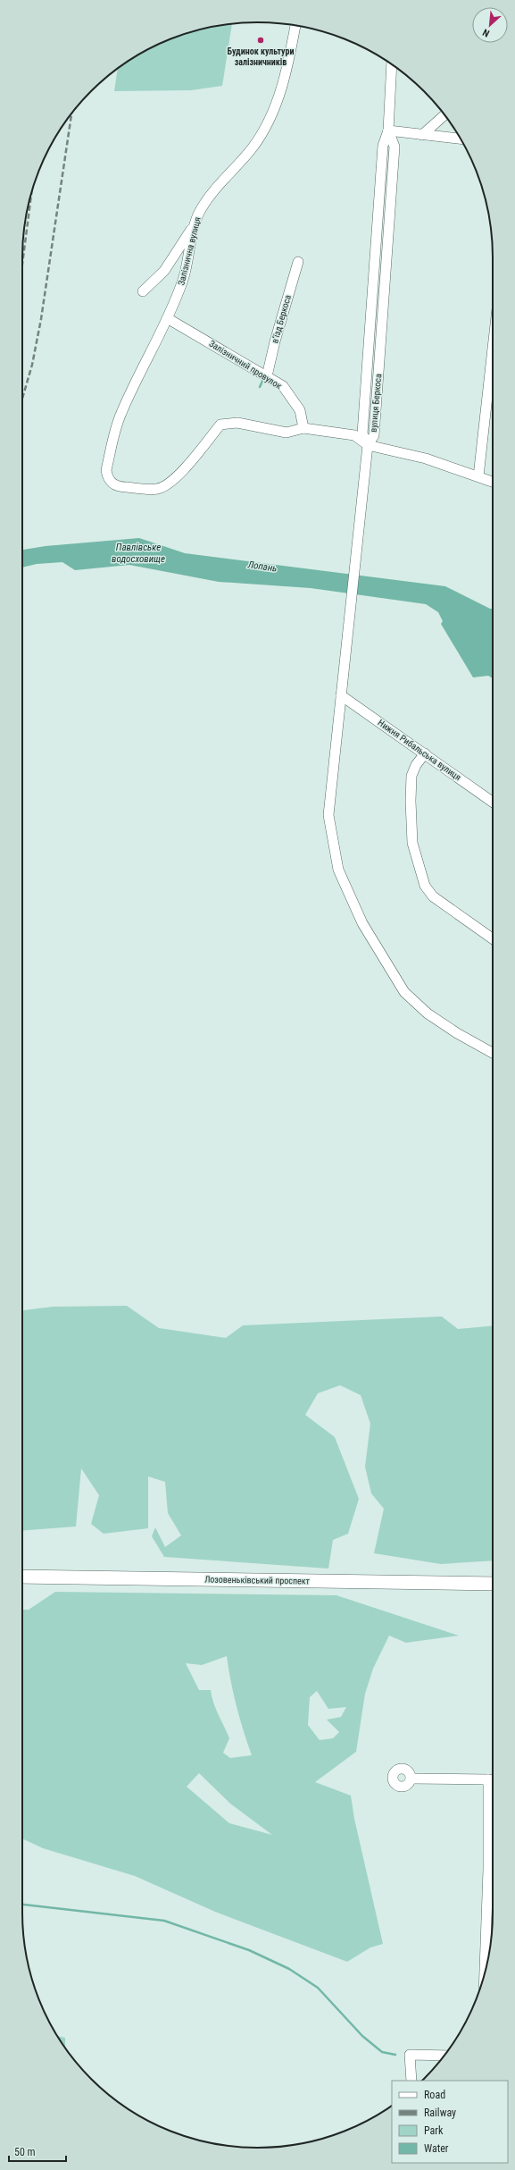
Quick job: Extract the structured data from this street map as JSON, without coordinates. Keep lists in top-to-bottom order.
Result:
{
  "streets": {
    "highway": ["Лозовеньківський проспект"],
    "street": [
      "Залізнична вулиця",
      "в’їзд Беркоса",
      "Залізничний провулок",
      "вулиця Беркоса",
      "Нижня Рибальська вулиця"
    ]
  },
  "crossings": [
    ["Залізнична вулиця", "Залізничний провулок"],
    ["в’їзд Беркоса", "Залізничний провулок"],
    ["вулиця Беркоса", "Нижня Рибальська вулиця"]
  ],
  "water": ["Павлівське водосховище", "Лопань"],
  "places": ["Будинок культури залізничників"],
  "legend": [
    "Road",
    "Railway",
    "Park",
    "Water"
  ],
  "scale_bar": "50 m",
  "north": "bottom left"
}
